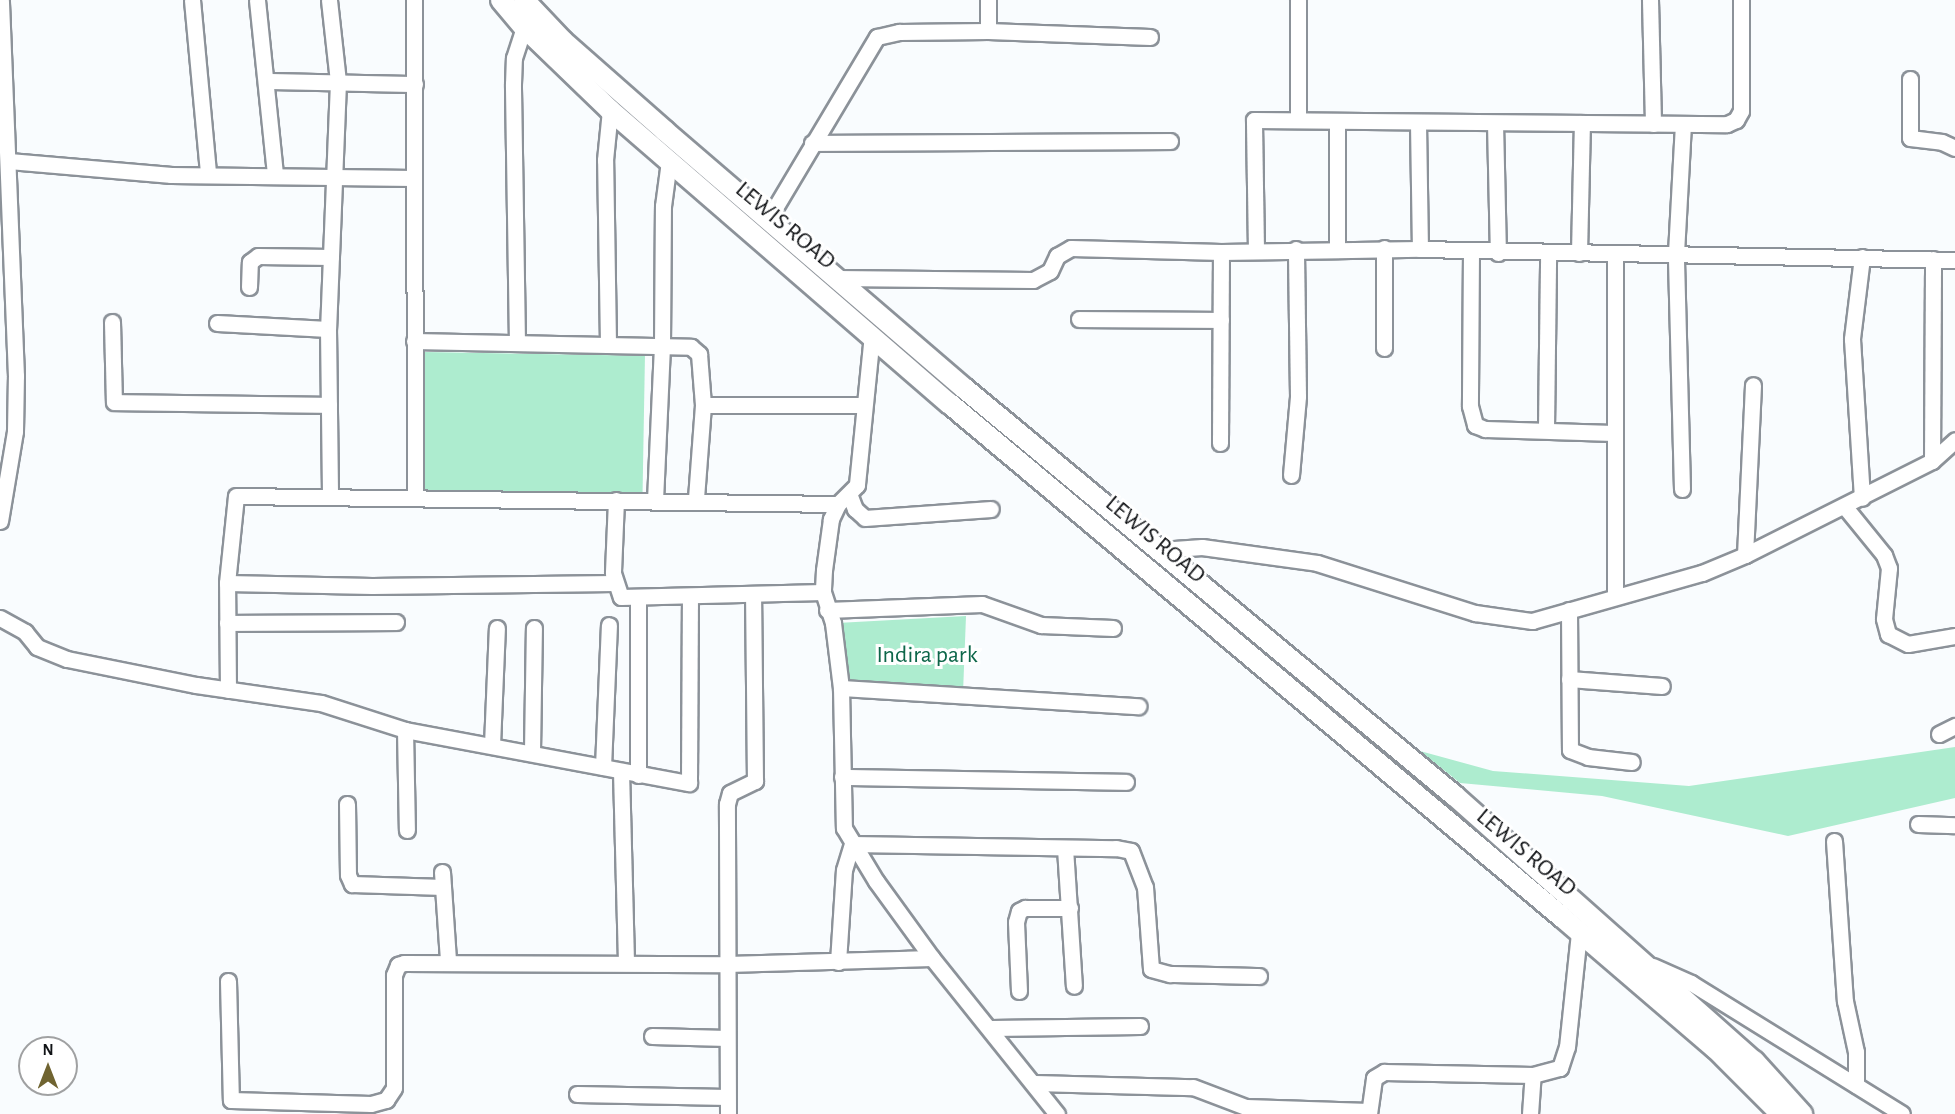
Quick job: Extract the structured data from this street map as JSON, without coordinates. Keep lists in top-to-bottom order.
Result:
{
  "streets": {
    "main road": ["LEWIS ROAD"]
  },
  "parks": ["Indira park"],
  "north": "top"
}
